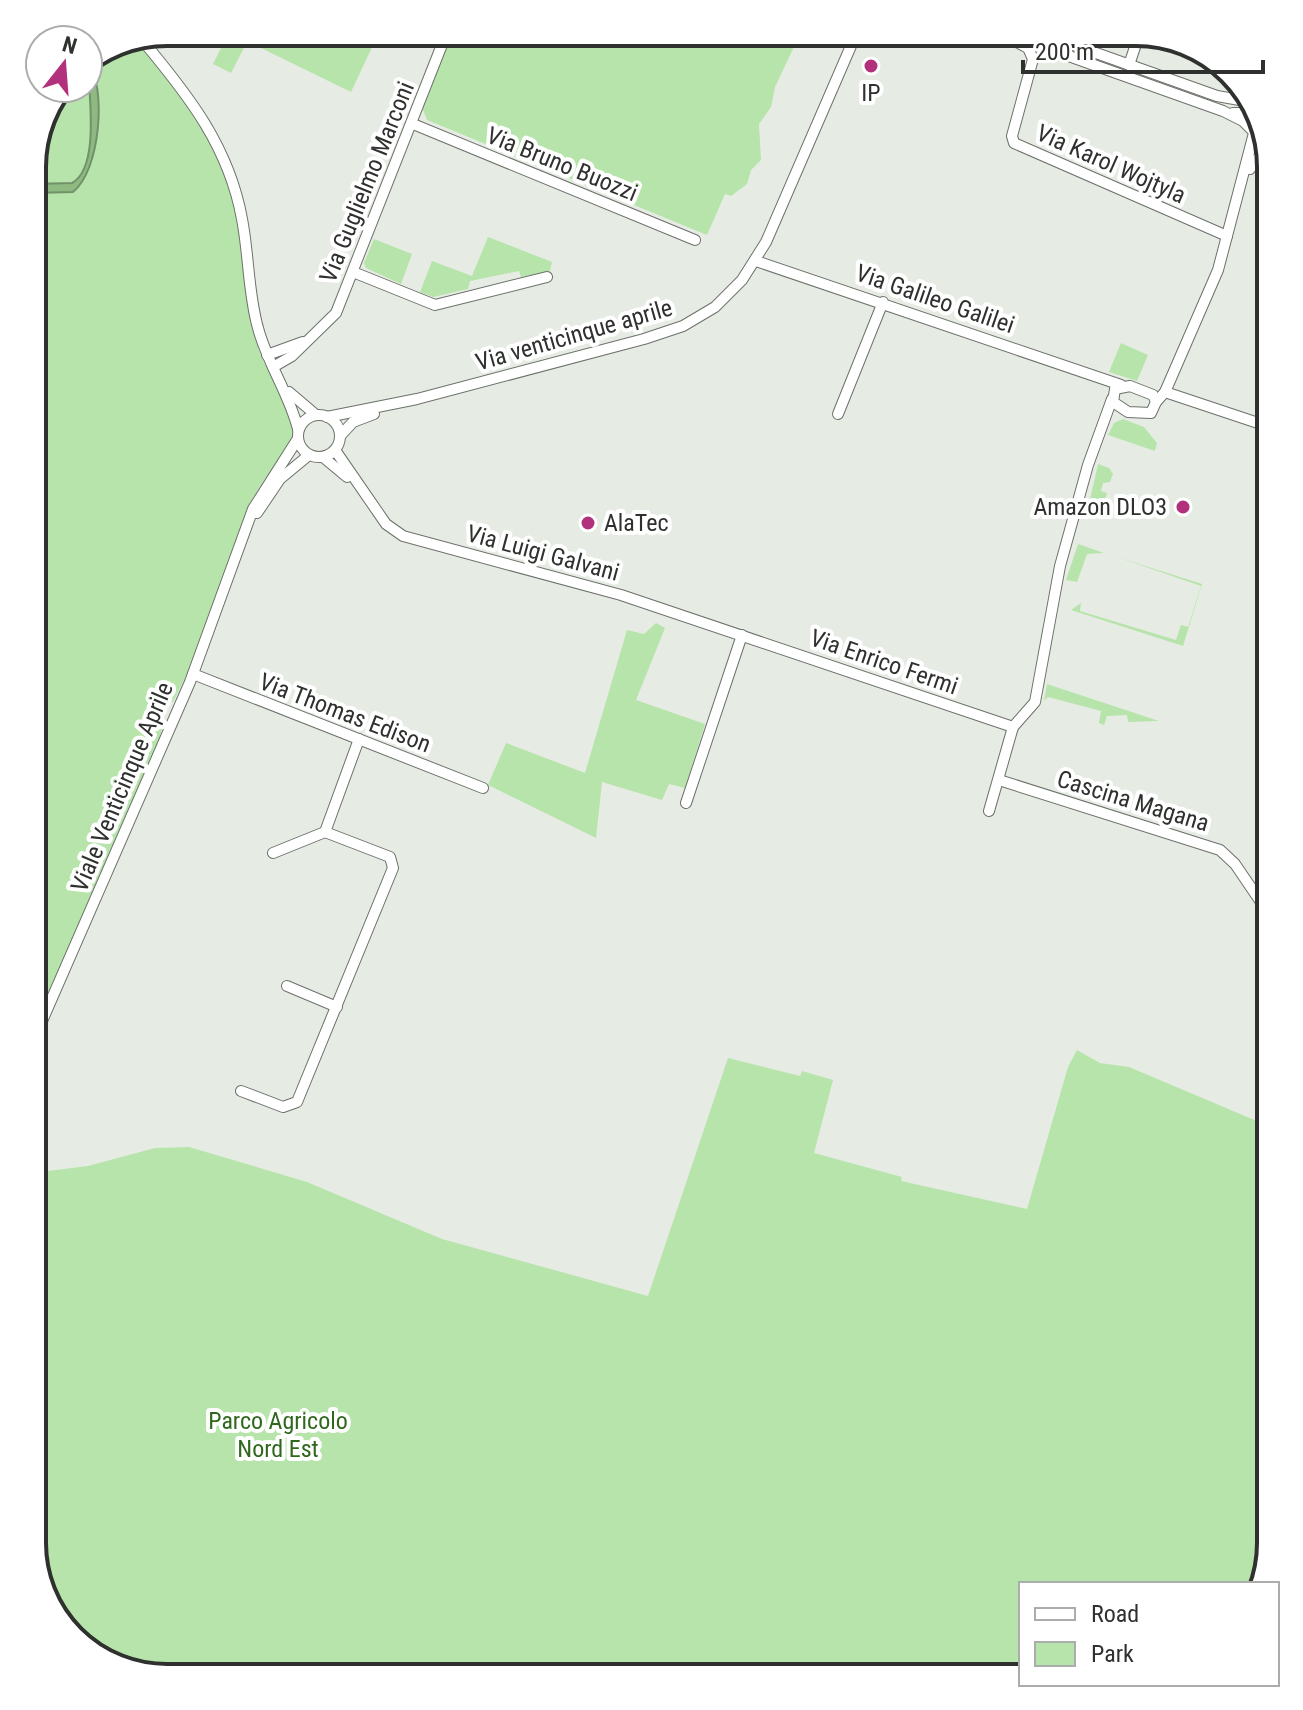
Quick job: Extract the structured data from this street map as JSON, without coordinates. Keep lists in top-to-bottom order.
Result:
{
  "streets": {
    "street": [
      "Via Bruno Buozzi",
      "Via Karol Wojtyla",
      "Via Guglielmo Marconi",
      "Via Galileo Galilei",
      "Via venticinque aprile",
      "Via Luigi Galvani",
      "Via Enrico Fermi",
      "Via Thomas Edison",
      "Viale Venticinque Aprile",
      "Cascina Magana"
    ]
  },
  "crossings": [
    ["Via Bruno Buozzi", "Via Guglielmo Marconi"],
    ["Via Galileo Galilei", "Via venticinque aprile"],
    ["Via venticinque aprile", "Via Luigi Galvani"],
    ["Via venticinque aprile", "Viale Venticinque Aprile"],
    ["Via Luigi Galvani", "Via Enrico Fermi"],
    ["Via Luigi Galvani", "Viale Venticinque Aprile"],
    ["Via Thomas Edison", "Viale Venticinque Aprile"]
  ],
  "parks": ["Parco Agricolo Nord Est"],
  "places": ["IP", "Amazon DLO3", "AlaTec"],
  "legend": ["Road", "Park"],
  "scale_bar": "200 m",
  "north": "top"
}
